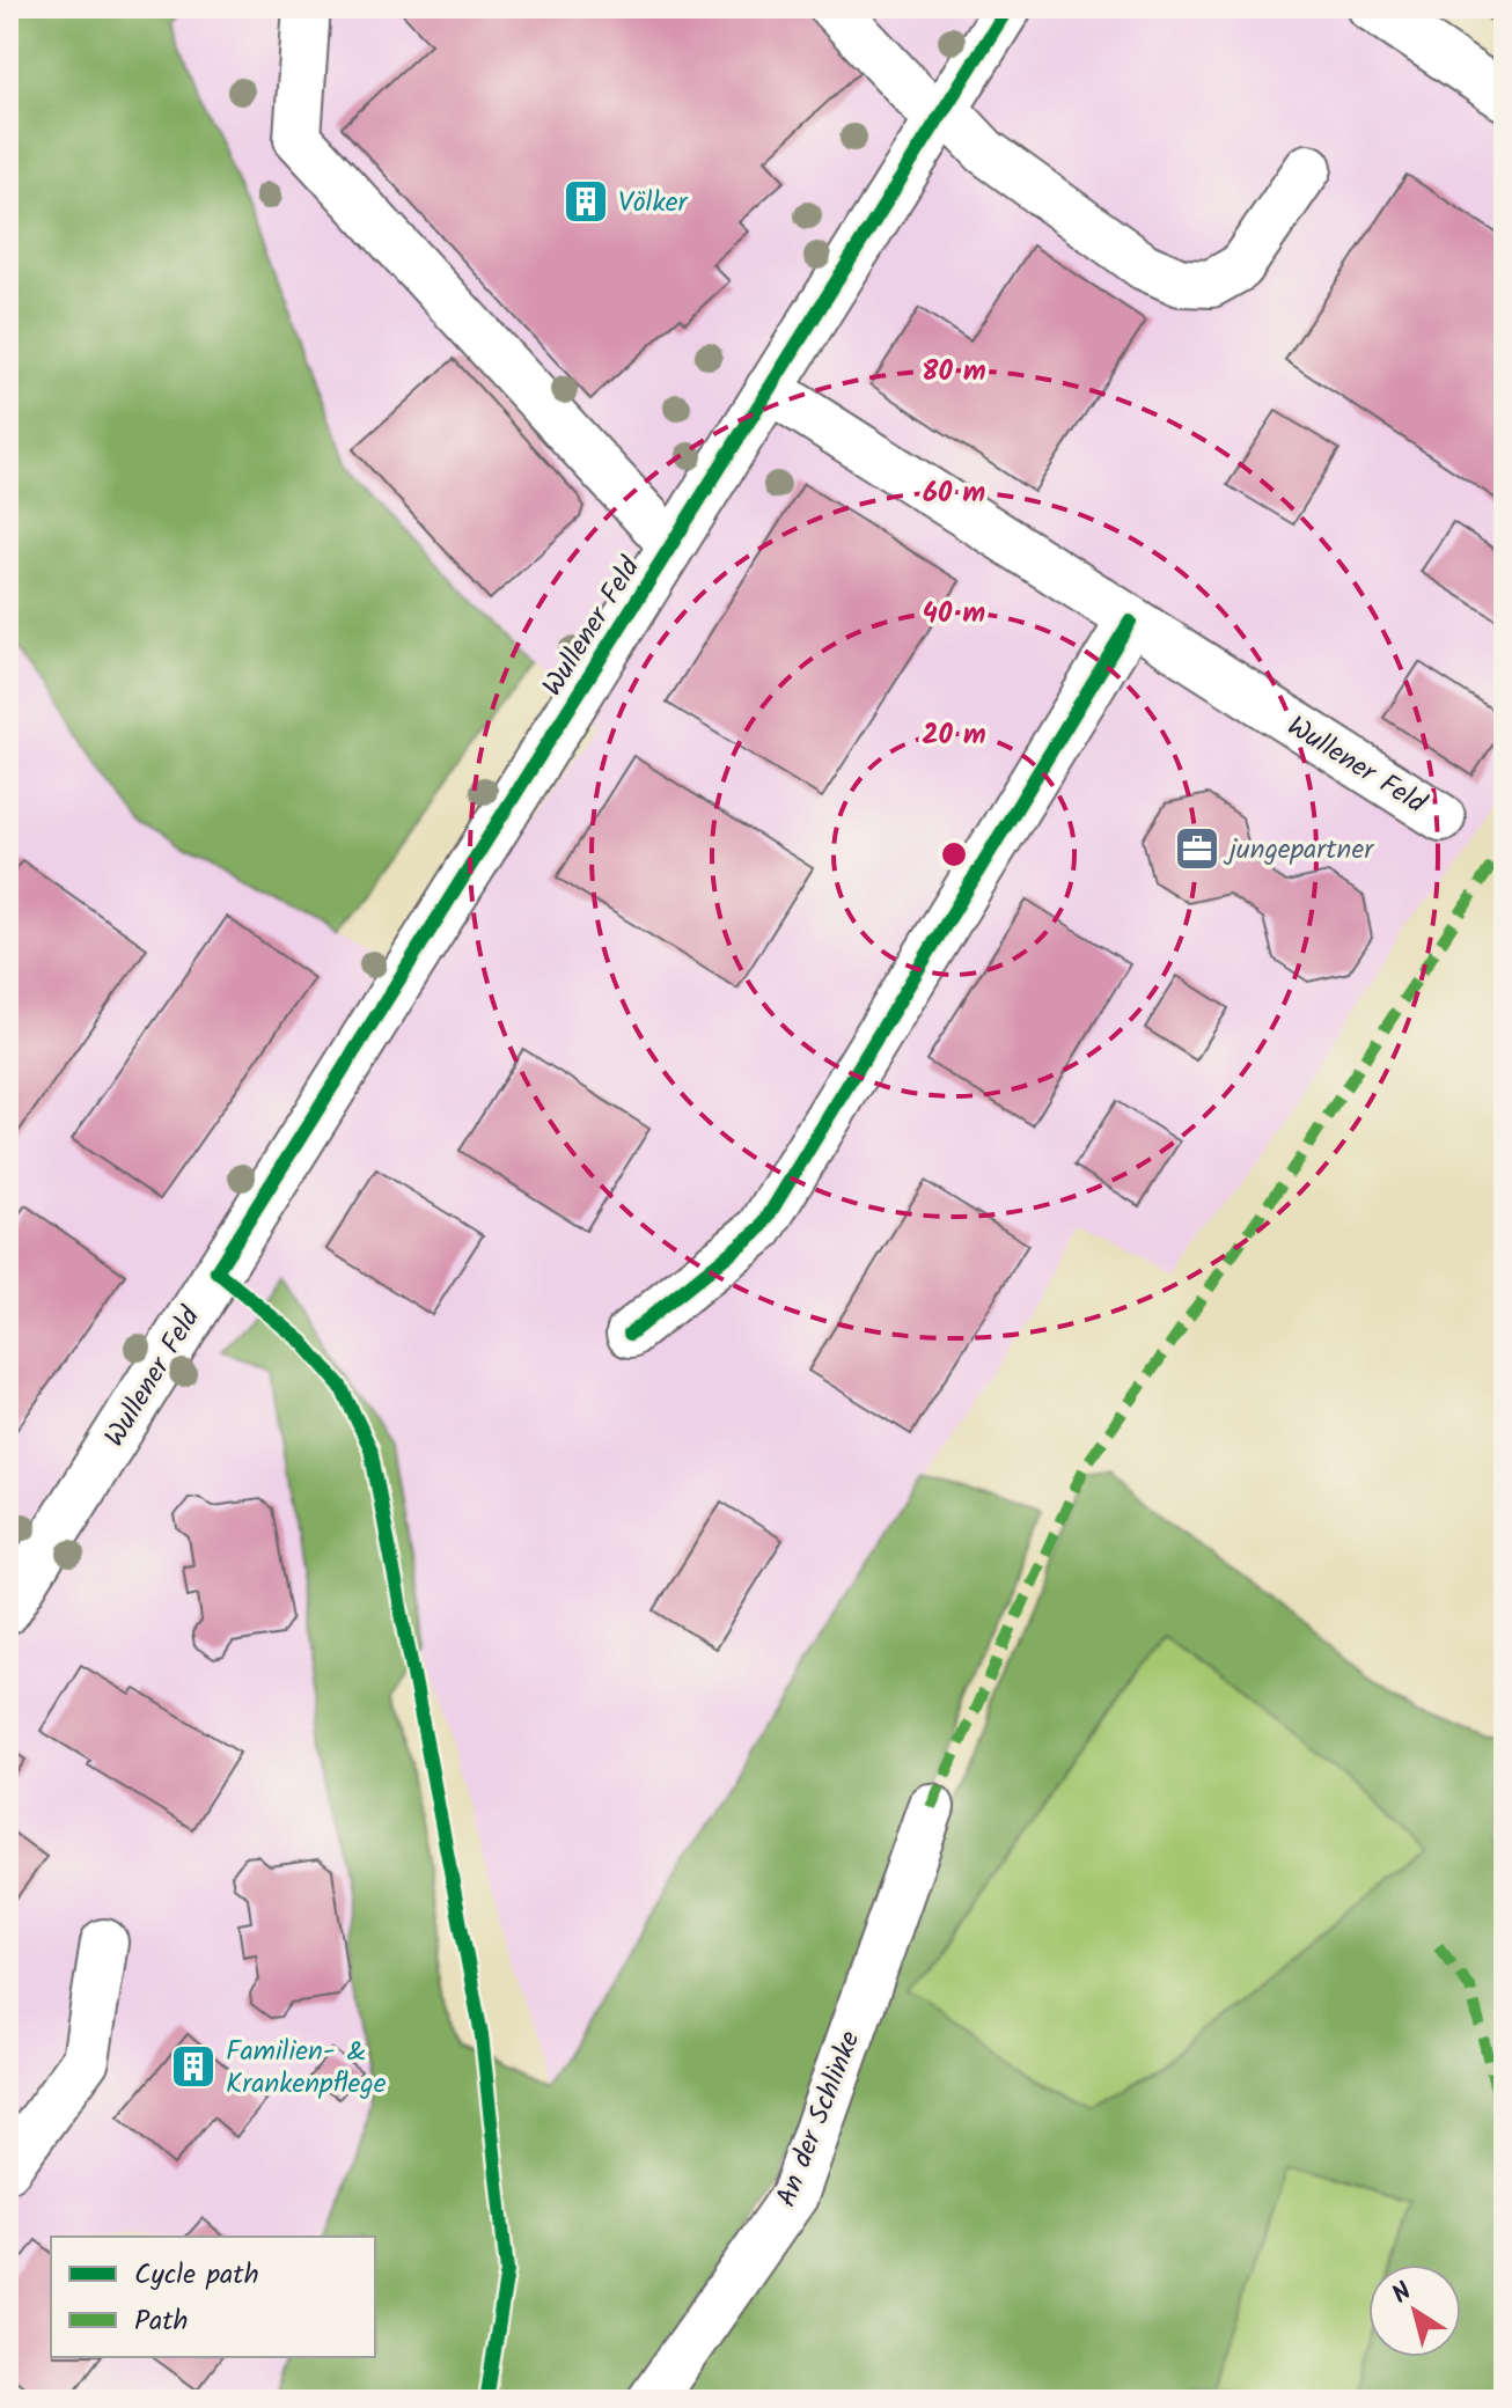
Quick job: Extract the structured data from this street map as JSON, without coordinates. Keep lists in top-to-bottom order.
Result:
{
  "streets": {
    "street": ["Wullener Feld", "An der Schlinke"]
  },
  "places": {
    "building": ["Völker", "Familien- & Krankenpflege"],
    "office": ["jungepartner"]
  },
  "legend": ["Cycle path", "Path"],
  "north": "top left",
  "rings": [
    "80 m",
    "60 m",
    "40 m",
    "20 m"
  ]
}
